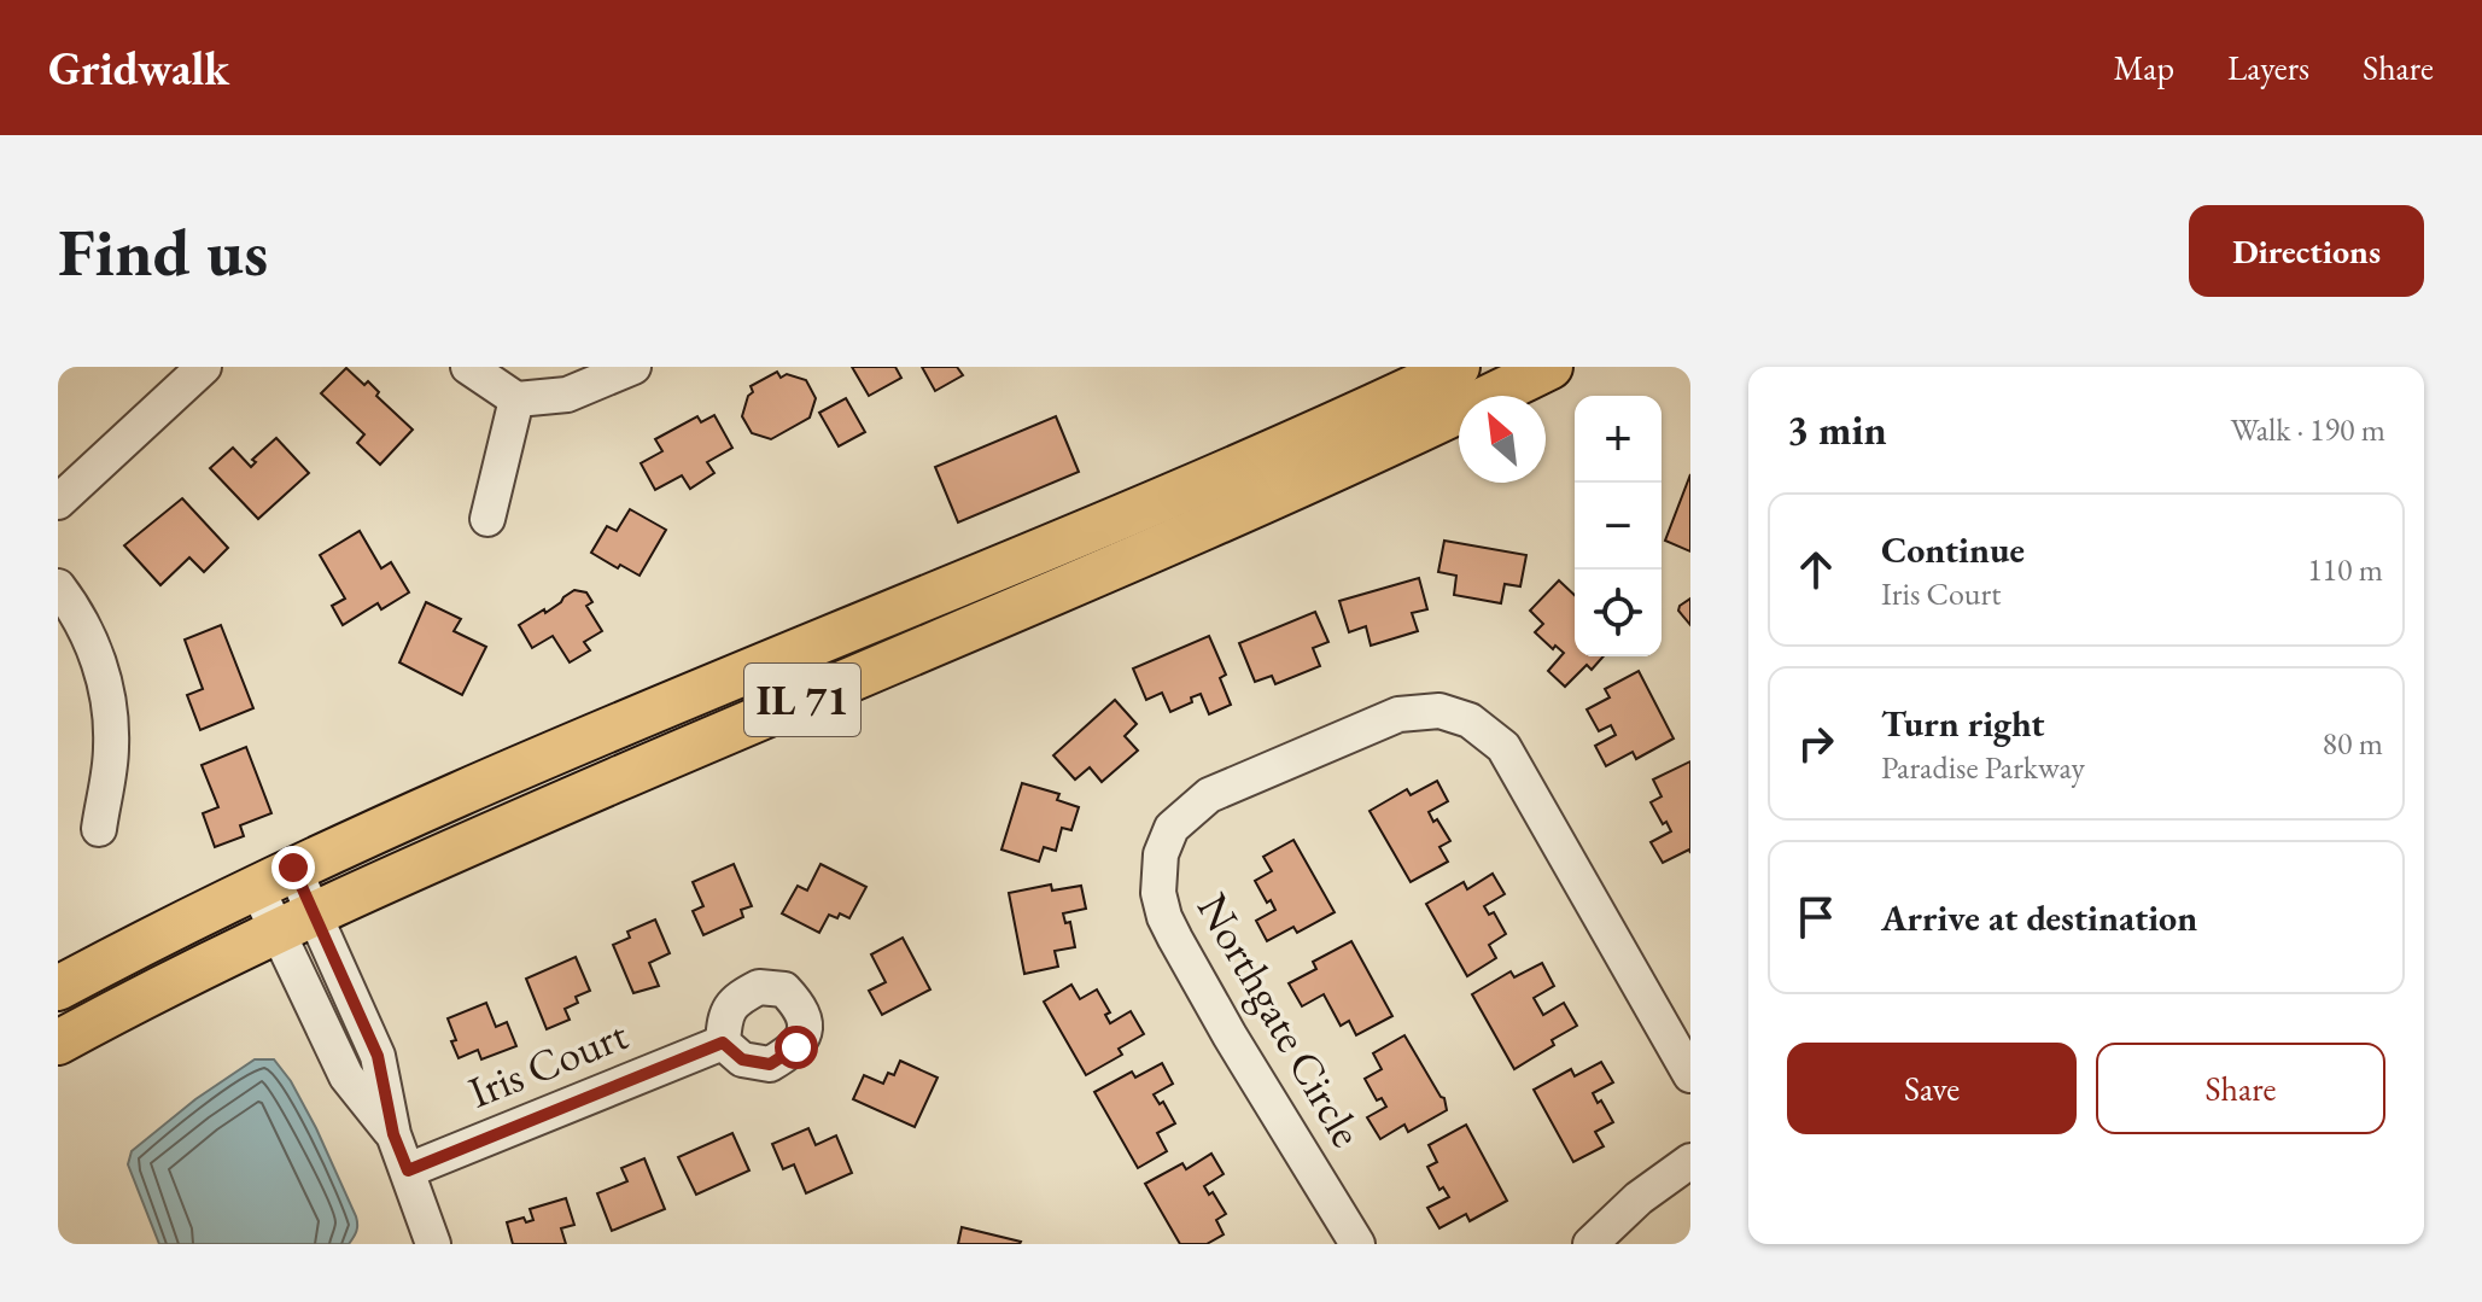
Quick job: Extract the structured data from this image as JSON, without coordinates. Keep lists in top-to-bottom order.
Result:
{
  "streets": {
    "main road": ["IL 71"],
    "street": ["Northgate Circle", "Iris Court"]
  },
  "north": "top left",
  "page": {
    "header": "Gridwalk",
    "nav": ["Map", "Layers", "Share"],
    "buttons": [
      "Directions",
      ["Save", "Share"]
    ],
    "title": "Find us",
    "heading": ["3 min", "Walk · 190 m"],
    "map_buttons": ["+", "−"],
    "list": [
      ["Continue", "Iris Court", "110 m"],
      ["Turn right", "Paradise Parkway", "80 m"],
      "Arrive at destination"
    ]
  }
}
